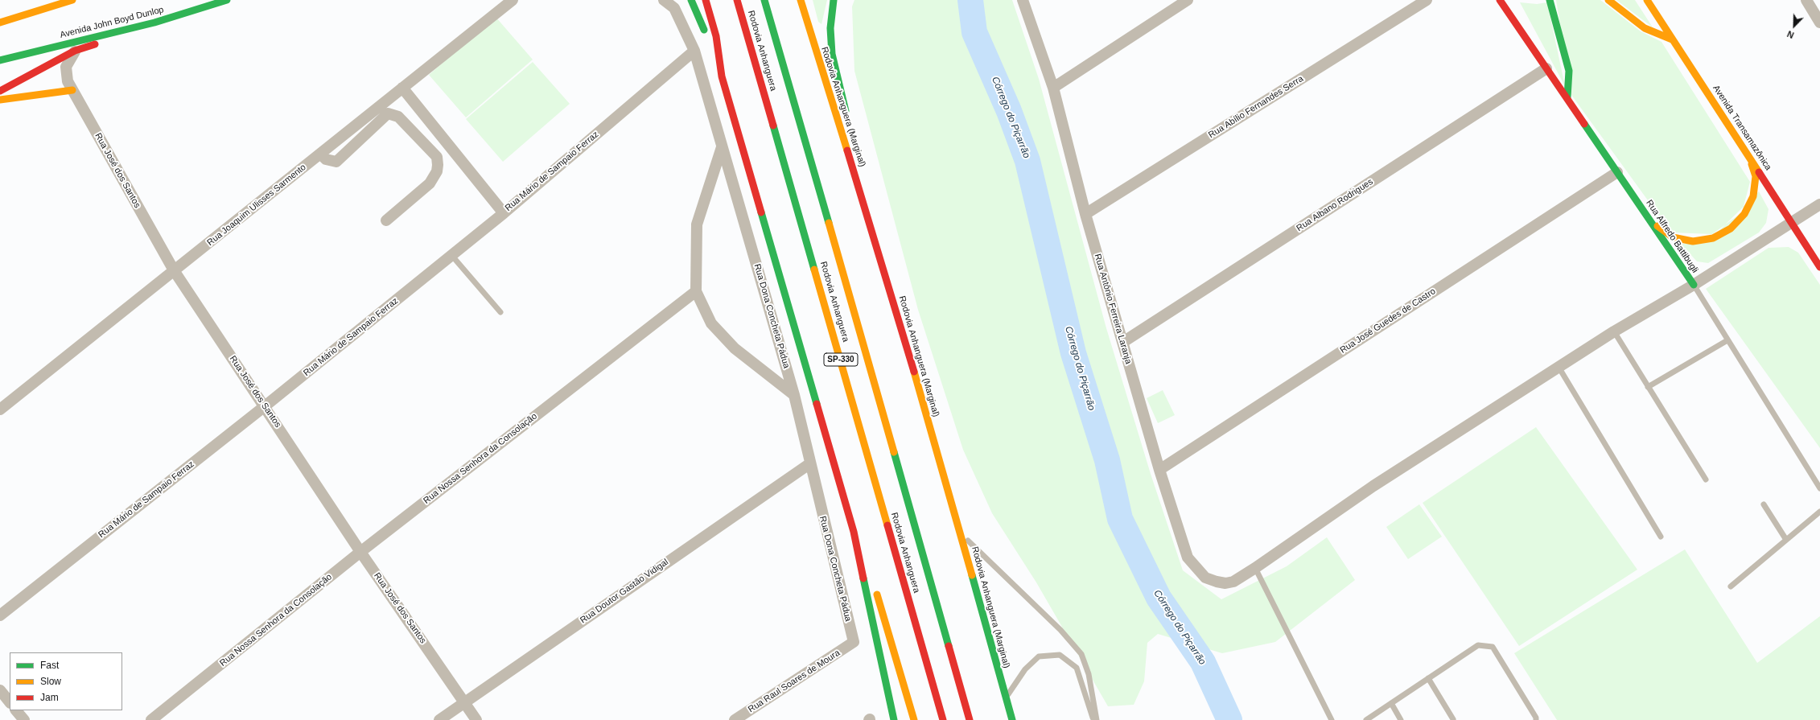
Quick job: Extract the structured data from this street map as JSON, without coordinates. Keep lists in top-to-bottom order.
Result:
{
  "streets": {
    "main road": [
      "Avenida John Boyd Dunlop",
      "Rodovia Anhanguera",
      "Rodovia Anhanguera (Marginal)",
      "Avenida Transamazônica",
      "Rua Alfredo Battibugli",
      "SP-330"
    ],
    "street": [
      "Rua Abílio Fernandes Serra",
      "Rua José dos Santos",
      "Rua Mário de Sampaio Ferraz",
      "Rua Joaquim Ulisses Sarmento",
      "Rua Albano Rodrigues",
      "Rua Antônio Ferreira Laranja",
      "Rua Dona Concheta Pádua",
      "Rua José Guedes de Castro",
      "Rua Nossa Senhora da Consolação",
      "Rua Doutor Gastão Vidigal",
      "Rua Raul Soares de Moura"
    ]
  },
  "crossings": [
    ["Rua Abílio Fernandes Serra", "Rua Antônio Ferreira Laranja"],
    ["Avenida Transamazônica", "Rua Antônio Ferreira Laranja"],
    ["Rua José dos Santos", "Rua Mário de Sampaio Ferraz"],
    ["Rua José dos Santos", "Rua Joaquim Ulisses Sarmento"],
    ["Rua José dos Santos", "Rua Nossa Senhora da Consolação"],
    ["Rua José dos Santos", "Rua Doutor Gastão Vidigal"],
    ["Rua Mário de Sampaio Ferraz", "Rua Dona Concheta Pádua"],
    ["Rua Albano Rodrigues", "Rua Alfredo Battibugli"],
    ["Rua Albano Rodrigues", "Rua Antônio Ferreira Laranja"],
    ["Rua Alfredo Battibugli", "Rua Antônio Ferreira Laranja"],
    ["Rua Alfredo Battibugli", "Rua José Guedes de Castro"],
    ["Rua Antônio Ferreira Laranja", "Rua José Guedes de Castro"],
    ["Rua Dona Concheta Pádua", "Rua Doutor Gastão Vidigal"],
    ["Rua Dona Concheta Pádua", "Rua Raul Soares de Moura"]
  ],
  "water": ["Córrego do Piçarrão"],
  "legend": ["Fast", "Slow", "Jam"],
  "north": "bottom left"
}
